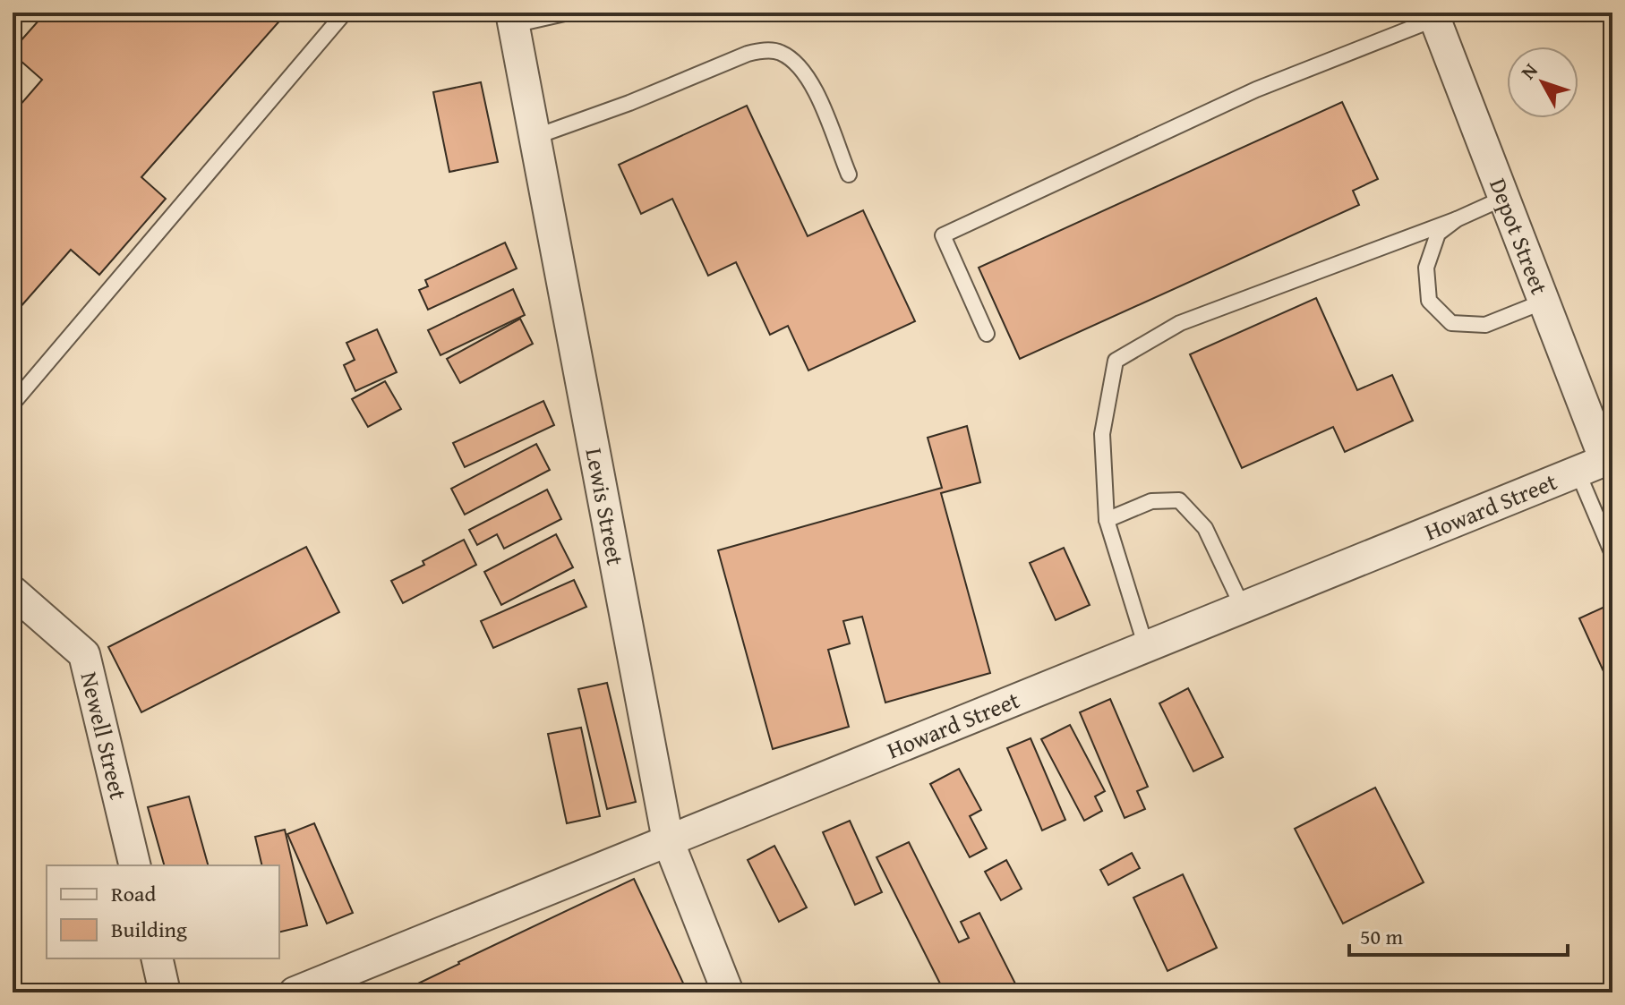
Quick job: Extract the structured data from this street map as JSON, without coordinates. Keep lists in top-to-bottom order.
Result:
{
  "streets": {
    "street": [
      "Depot Street",
      "Lewis Street",
      "Howard Street",
      "Newell Street"
    ]
  },
  "crossings": [
    ["Depot Street", "Howard Street"],
    ["Lewis Street", "Howard Street"]
  ],
  "legend": ["Road", "Building"],
  "scale_bar": "50 m",
  "north": "top left"
}
